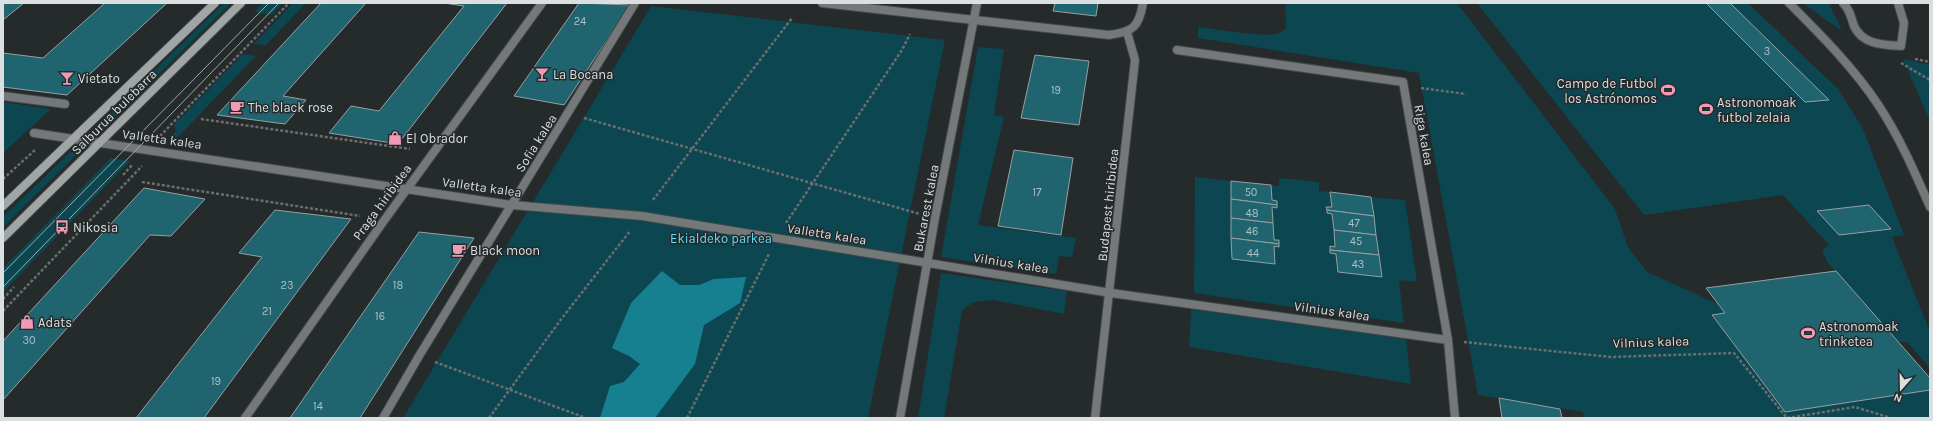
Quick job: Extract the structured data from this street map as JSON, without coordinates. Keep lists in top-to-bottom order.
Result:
{
  "streets": {
    "main road": ["Salburua bulebarra"],
    "street": [
      "Riga kalea",
      "Valletta kalea",
      "Sofia kalea",
      "Praga hiribidea",
      "Budapest hiribidea",
      "Bukarest kalea",
      "Vilnius kalea"
    ]
  },
  "crossings": [
    ["Salburua bulebarra", "Valletta kalea"],
    ["Riga kalea", "Vilnius kalea"],
    ["Valletta kalea", "Sofia kalea"],
    ["Valletta kalea", "Praga hiribidea"],
    ["Valletta kalea", "Bukarest kalea"],
    ["Valletta kalea", "Vilnius kalea"],
    ["Budapest hiribidea", "Vilnius kalea"],
    ["Bukarest kalea", "Vilnius kalea"]
  ],
  "parks": ["Ekialdeko parkea"],
  "places": {
    "bar": ["La Bocana", "Vietato"],
    "sports": ["Campo de Futbol los Astrónomos", "Astronomoak futbol zelaia", "Astronomoak trinketea"],
    "cafe": ["The black rose", "Black moon"],
    "shop": ["El Obrador", "Adats"],
    "bus stop": ["Nikosia"]
  },
  "house_numbers": [
    "24",
    "3",
    "19",
    "17",
    "50",
    "48",
    "47",
    "46",
    "45",
    "44",
    "43",
    "23",
    "18",
    "21",
    "16",
    "30",
    "19",
    "14"
  ],
  "north": "bottom"
}
